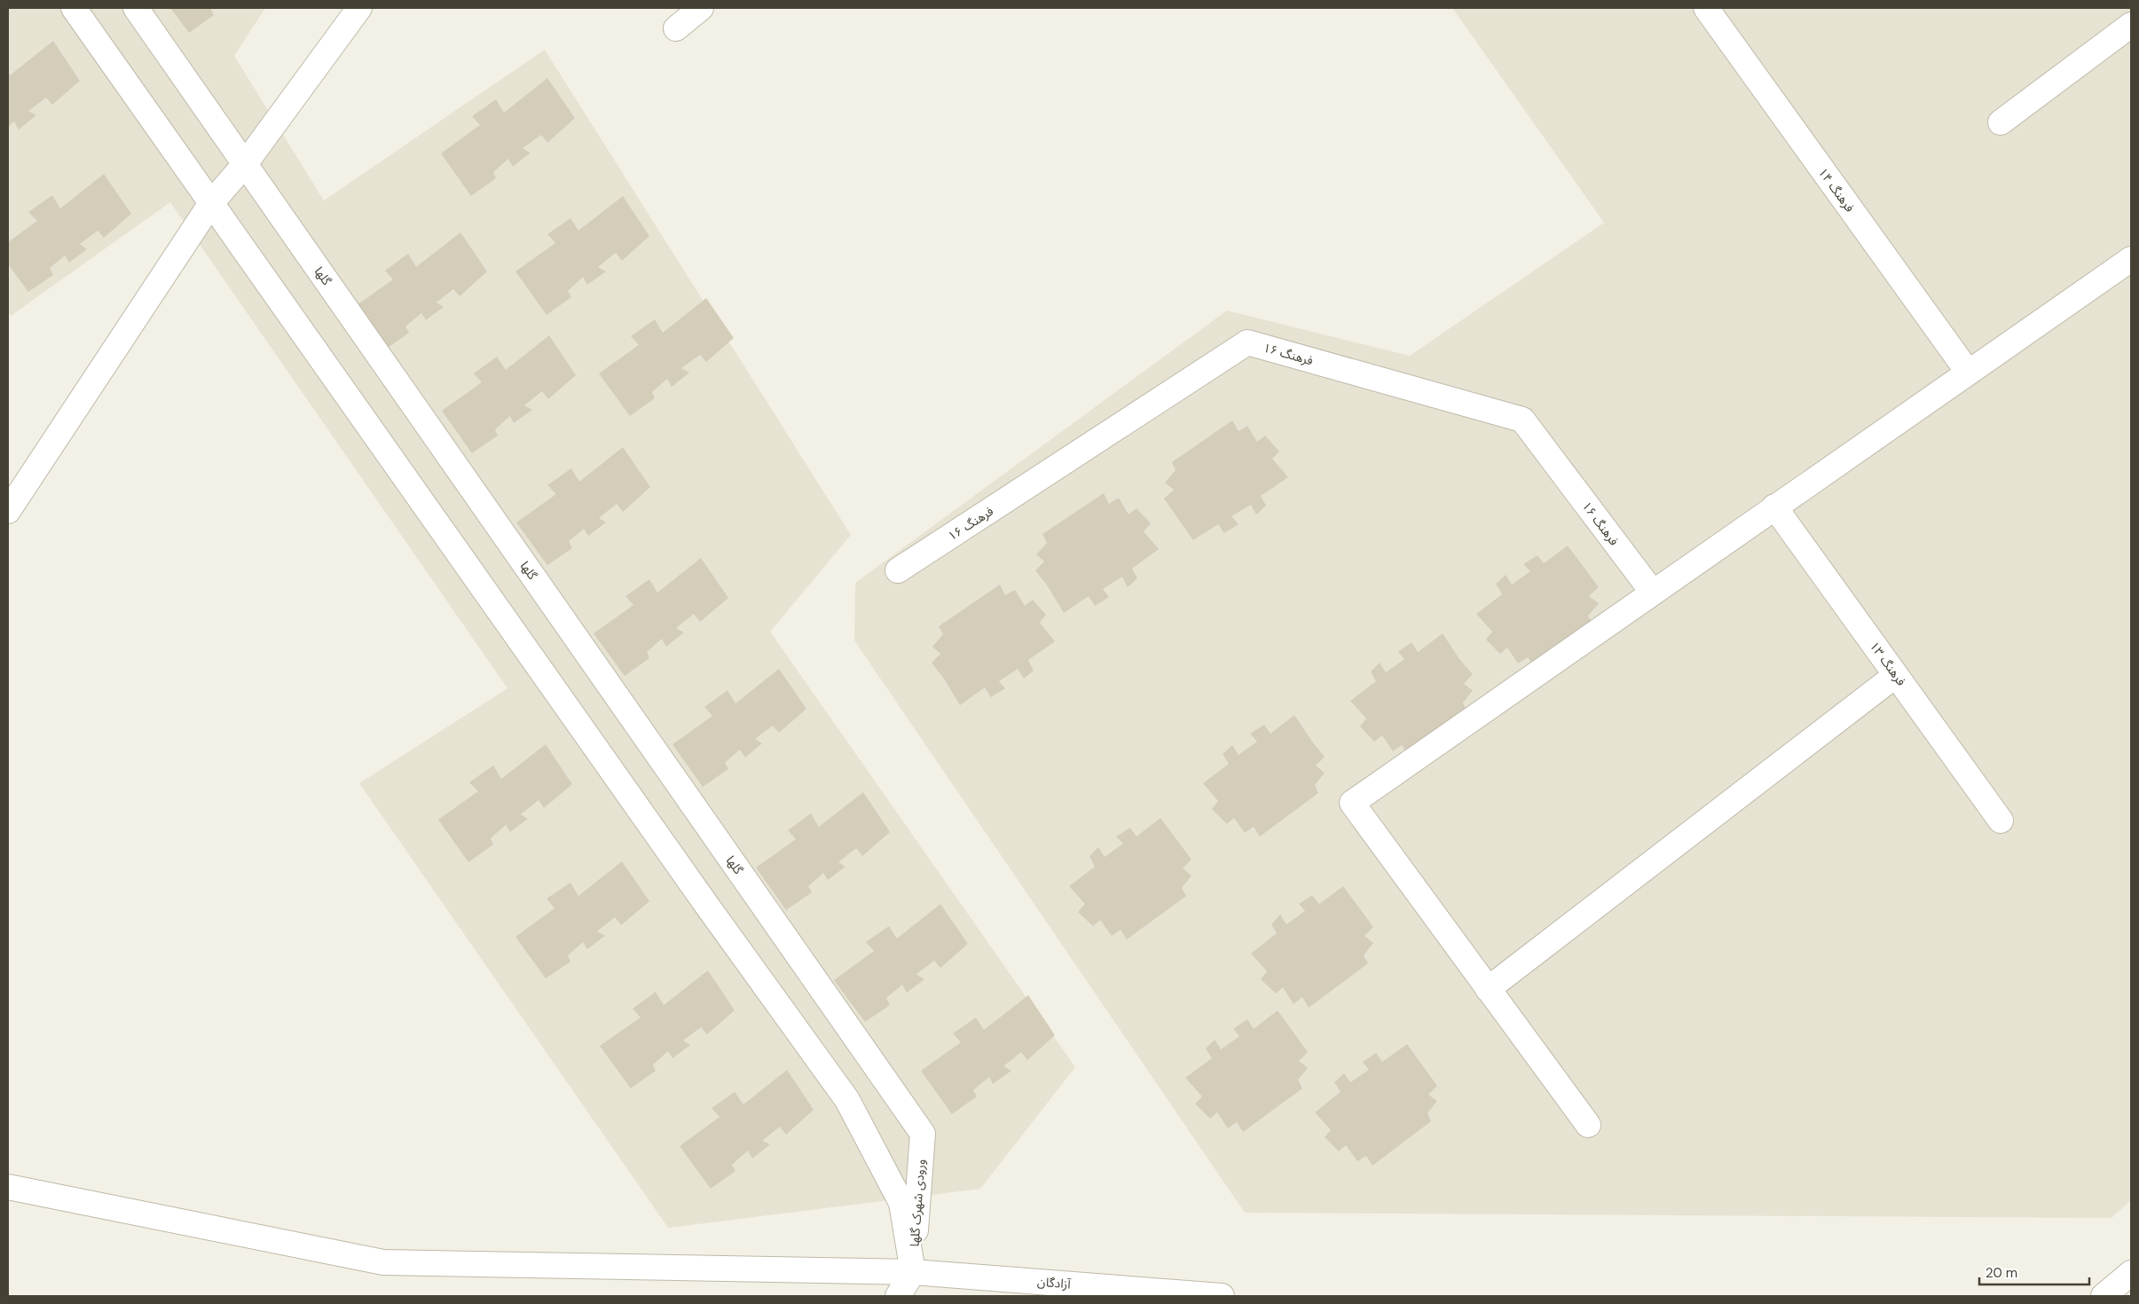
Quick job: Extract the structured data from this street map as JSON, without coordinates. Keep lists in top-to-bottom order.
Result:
{
  "streets": {
    "street": [
      "فرهنگ ۱۴",
      "گلها",
      "فرهنگ ۱۶",
      "فرهنگ ۱۳",
      "ورودی شهرک گلها",
      "آزادگان"
    ]
  },
  "crossings": [
    ["گلها", "ورودی شهرک گلها"],
    ["ورودی شهرک گلها", "آزادگان"]
  ],
  "scale_bar": "20 m"
}
